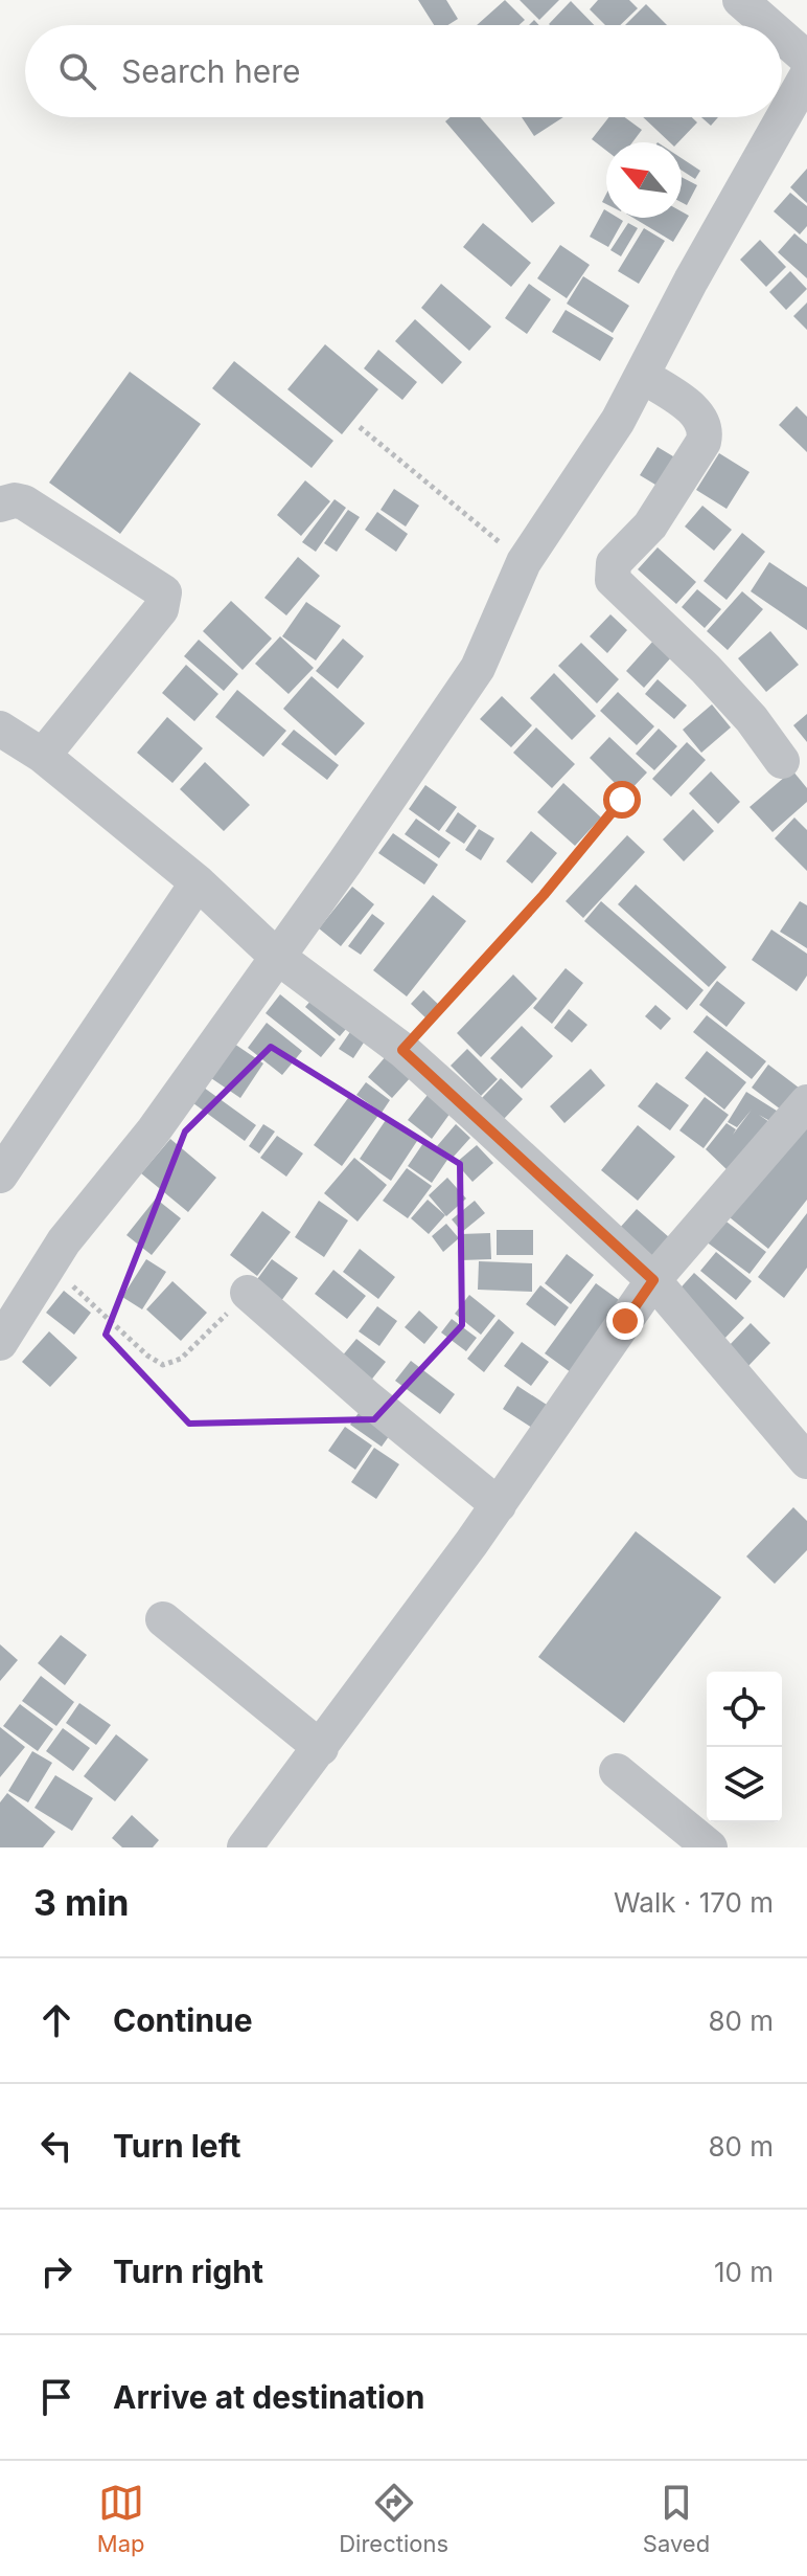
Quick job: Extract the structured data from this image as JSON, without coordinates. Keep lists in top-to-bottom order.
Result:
{
  "north": "top left",
  "page": {
    "search": "Search here",
    "heading": ["3 min", "Walk · 170 m"],
    "list": [
      ["Continue", "80 m"],
      ["Turn left", "80 m"],
      ["Turn right", "10 m"],
      "Arrive at destination"
    ],
    "nav": ["Map", "Directions", "Saved"]
  }
}
